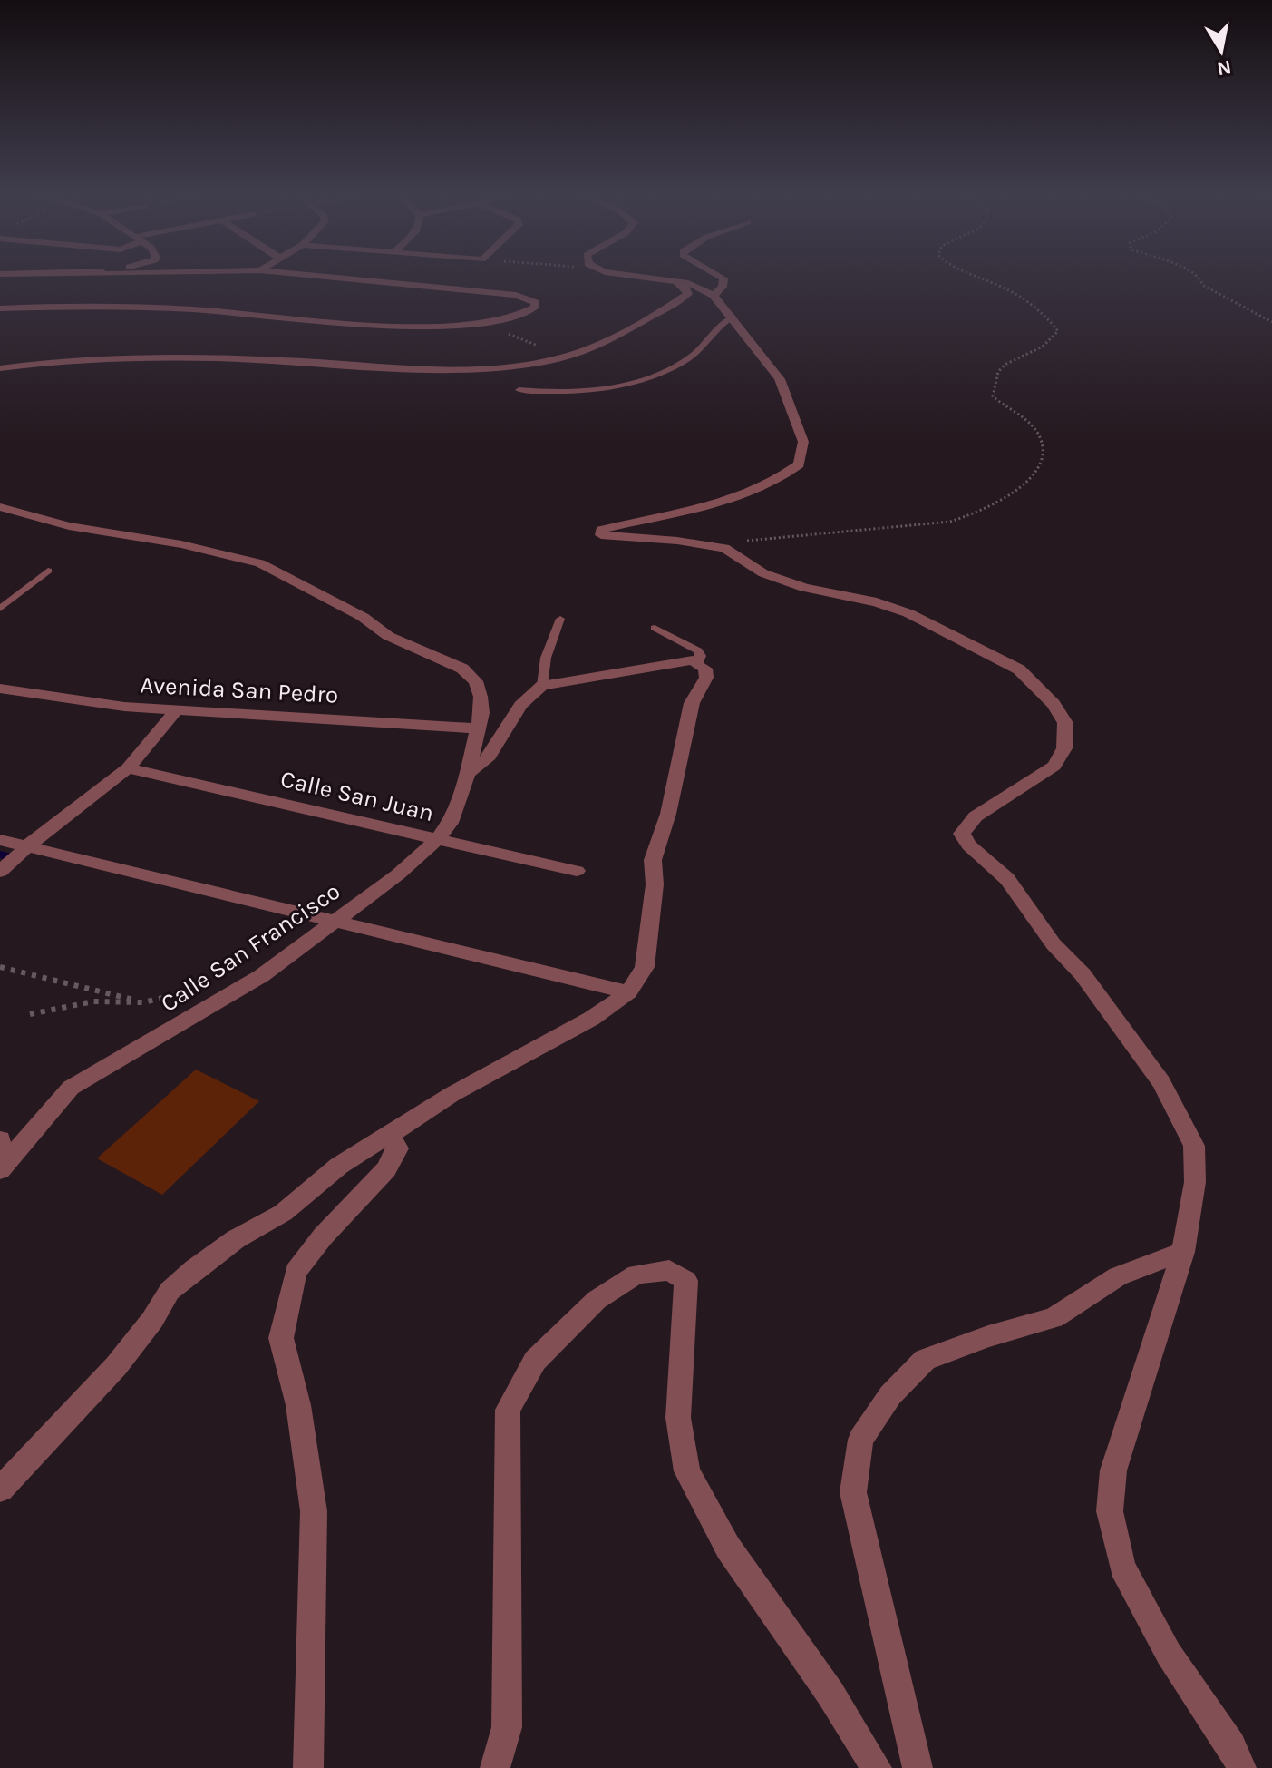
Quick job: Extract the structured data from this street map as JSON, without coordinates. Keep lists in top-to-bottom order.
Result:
{
  "streets": {
    "street": ["Avenida San Pedro", "Calle San Juan", "Calle San Francisco"]
  },
  "crossings": [
    ["Avenida San Pedro", "Calle San Francisco"],
    ["Calle San Juan", "Calle San Francisco"]
  ],
  "north": "bottom"
}
